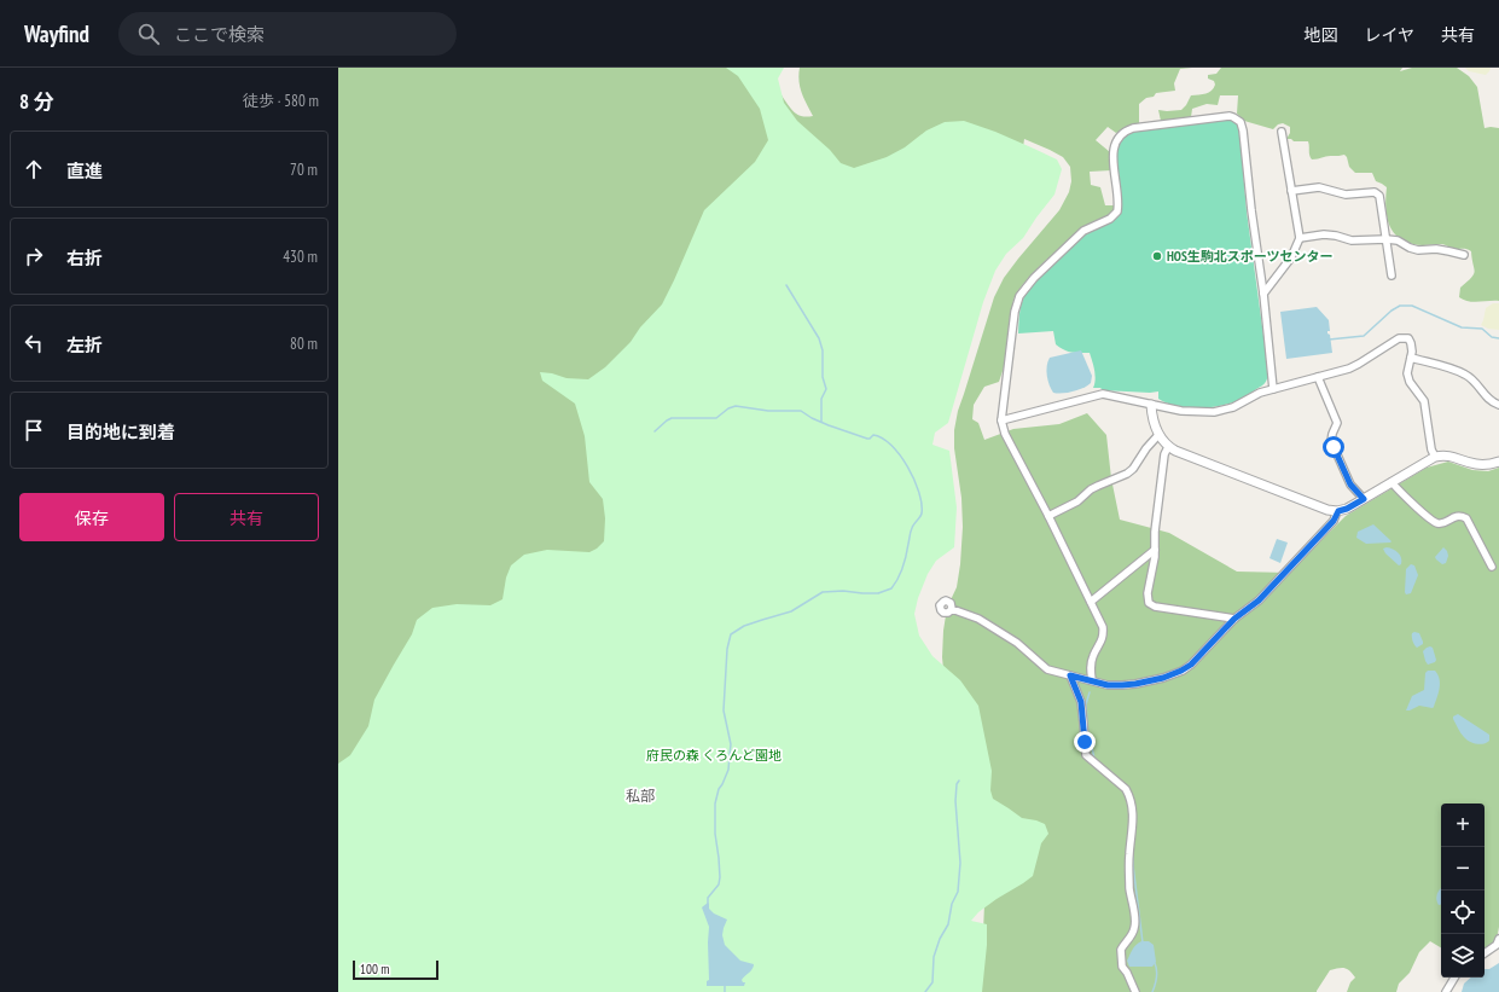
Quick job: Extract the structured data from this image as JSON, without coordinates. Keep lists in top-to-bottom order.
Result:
{
  "districts": ["私部"],
  "parks": ["府民の森 くろんど園地"],
  "places": ["HOS生駒北スポーツセンター"],
  "scale_bar": "100 m",
  "page": {
    "header": "Wayfind",
    "search": "ここで検索",
    "nav": ["地図", "レイヤ", "共有"],
    "heading": ["8 分", "徒歩 · 580 m"],
    "list": [
      ["直進", "70 m"],
      ["右折", "430 m"],
      ["左折", "80 m"],
      "目的地に到着"
    ],
    "buttons": ["保存", "共有"],
    "map_buttons": ["+", "−"],
    "scale": "100 m"
  }
}
